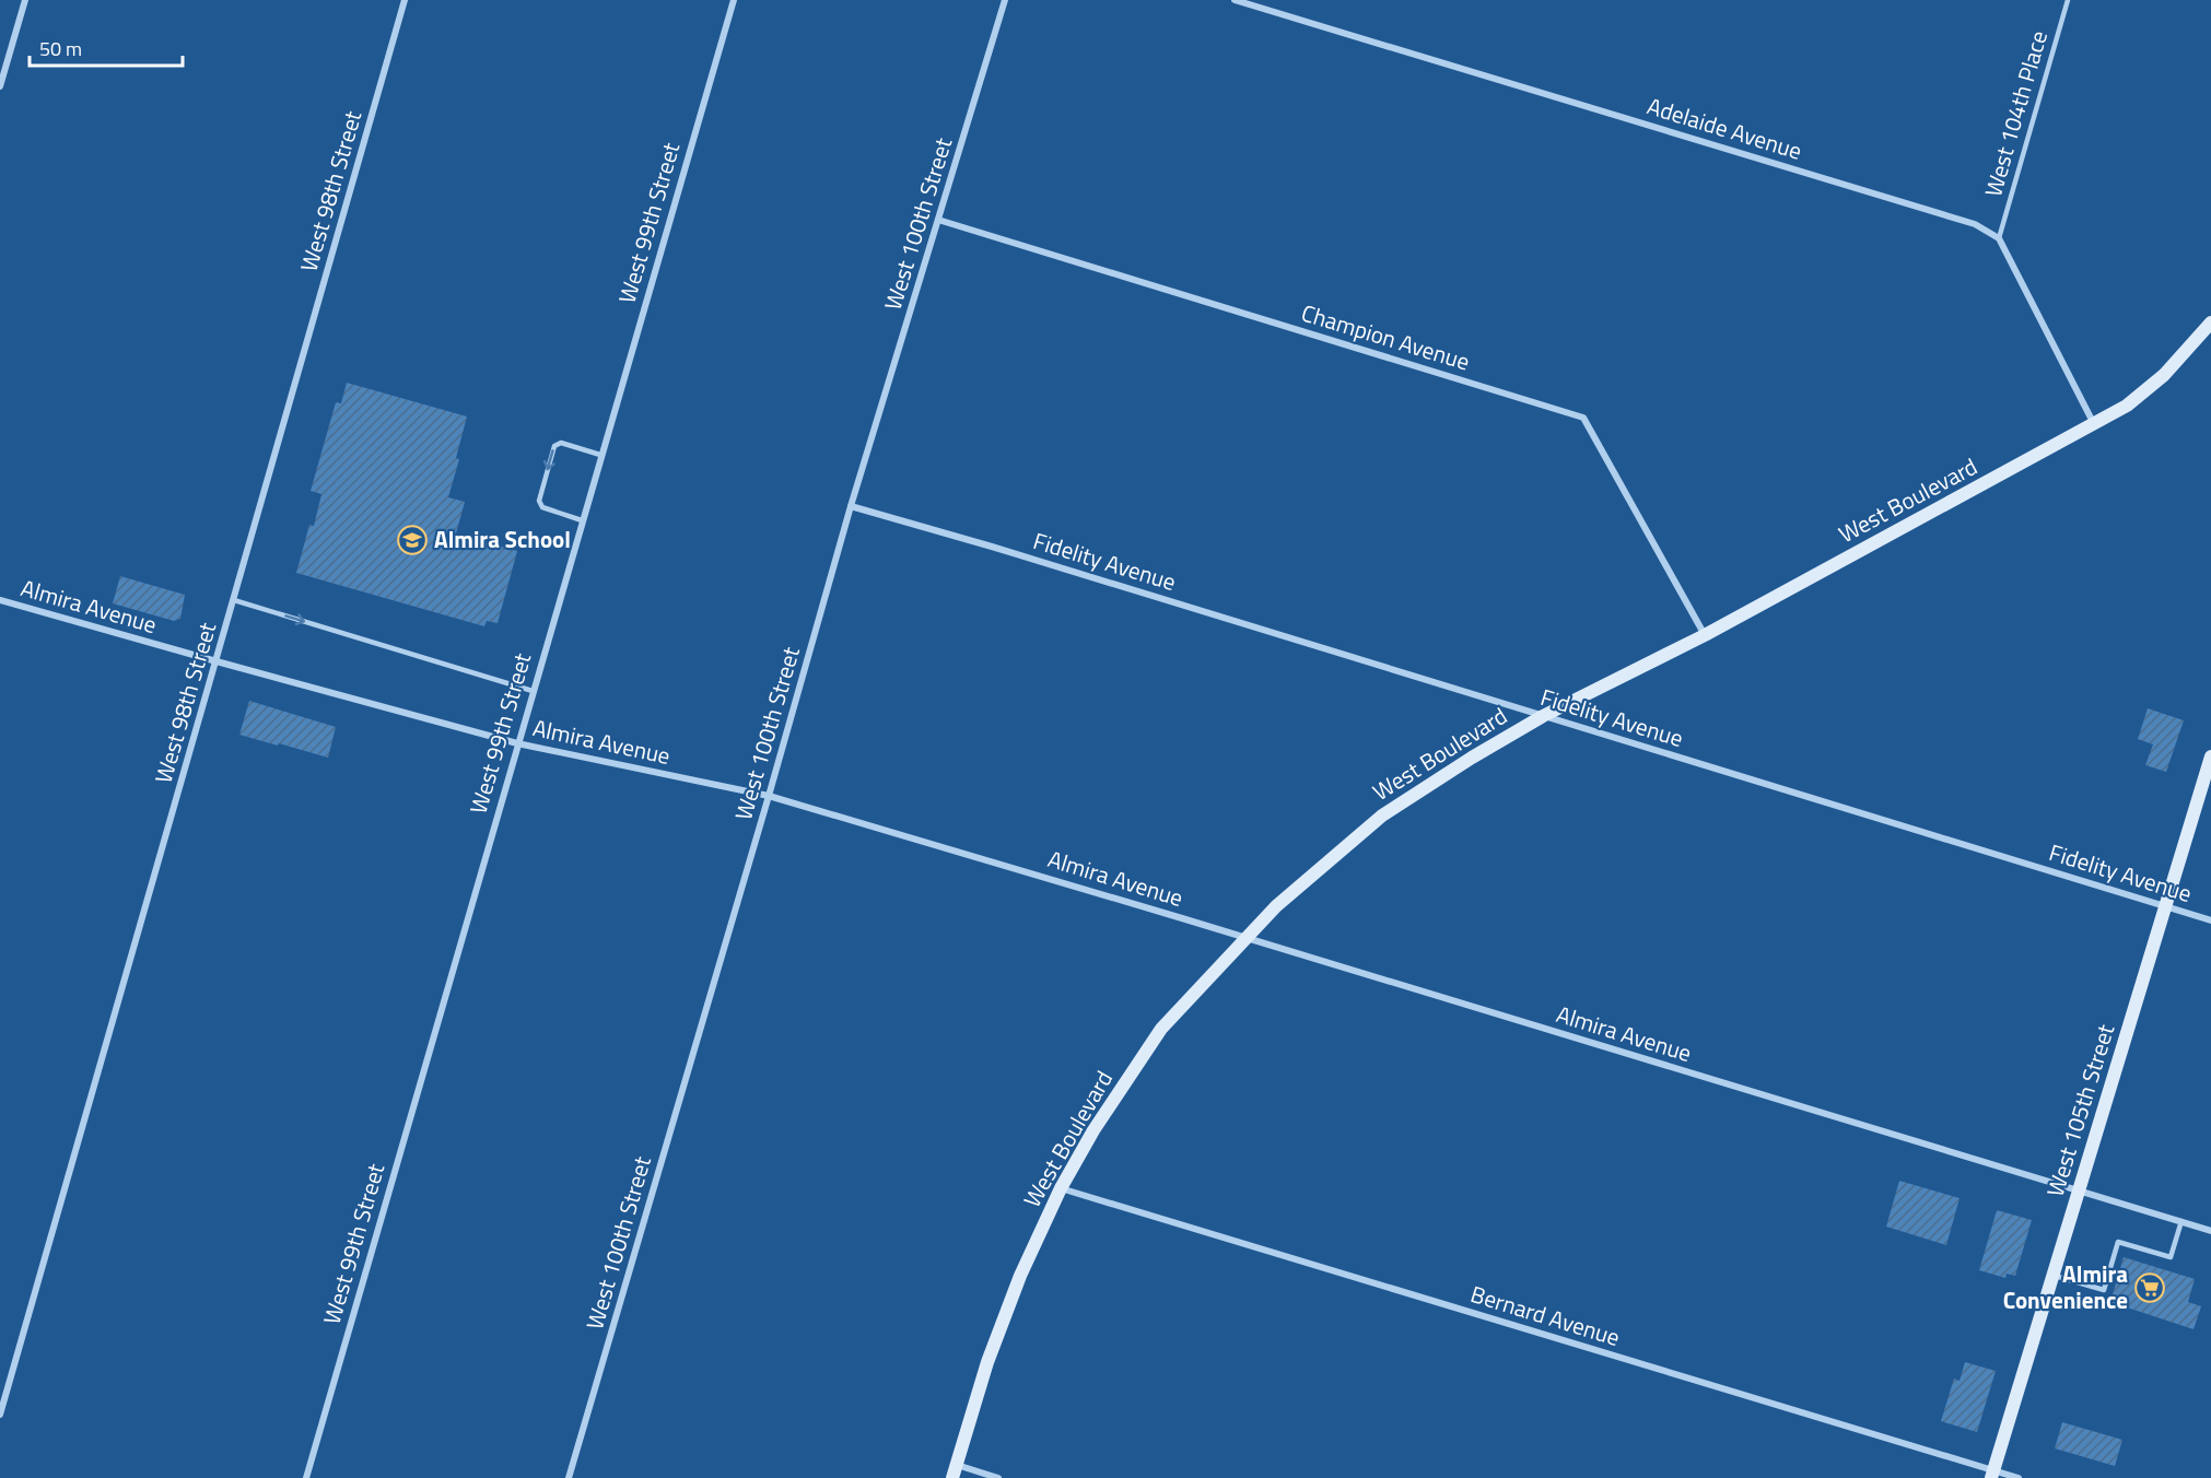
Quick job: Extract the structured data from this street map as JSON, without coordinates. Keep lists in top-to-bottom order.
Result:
{
  "streets": {
    "street": [
      "Adelaide Avenue",
      "West 98th Street",
      "West 99th Street",
      "West 100th Street",
      "Champion Avenue",
      "West Boulevard",
      "Fidelity Avenue",
      "Almira Avenue",
      "West 105th Street",
      "Bernard Avenue"
    ],
    "lane": ["West 104th Place"]
  },
  "crossings": [
    ["West 104th Place", "Adelaide Avenue"],
    ["West 98th Street", "Almira Avenue"],
    ["West 99th Street", "Almira Avenue"],
    ["West 100th Street", "Champion Avenue"],
    ["West 100th Street", "Fidelity Avenue"],
    ["West 100th Street", "Almira Avenue"],
    ["Champion Avenue", "West Boulevard"],
    ["West Boulevard", "Fidelity Avenue"],
    ["West Boulevard", "Almira Avenue"],
    ["West Boulevard", "Bernard Avenue"],
    ["Fidelity Avenue", "West 105th Street"],
    ["Almira Avenue", "West 105th Street"],
    ["West 105th Street", "Bernard Avenue"]
  ],
  "places": {
    "school or university": ["Almira School"],
    "supermarket": ["Almira Convenience"]
  },
  "scale_bar": "50 m"
}
